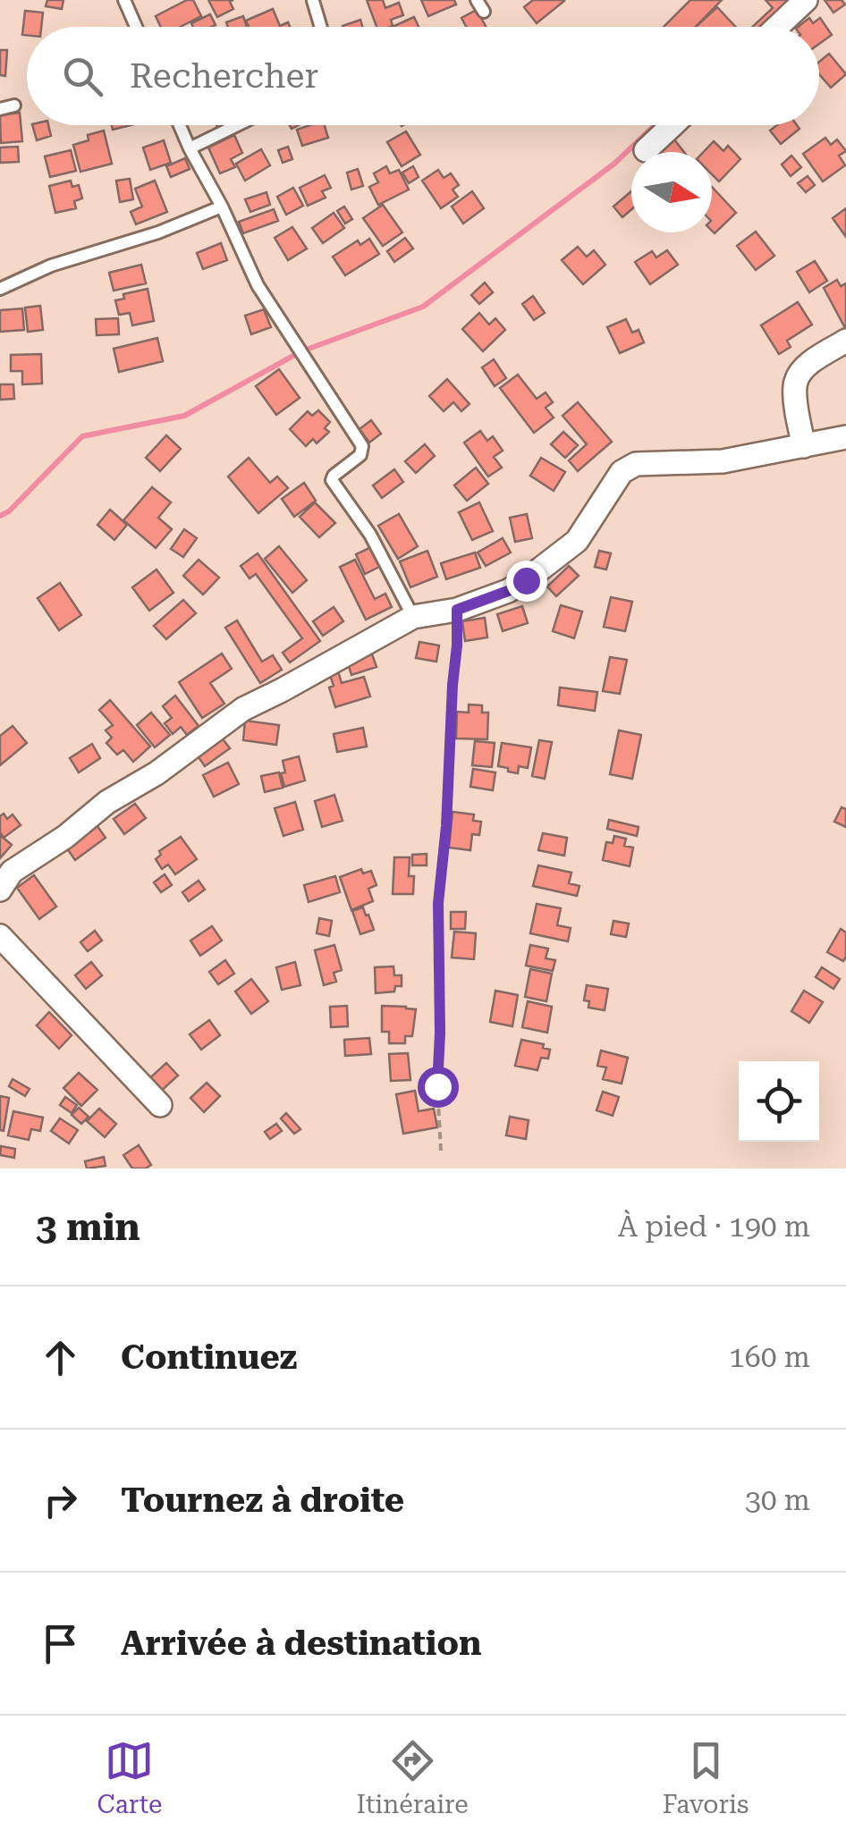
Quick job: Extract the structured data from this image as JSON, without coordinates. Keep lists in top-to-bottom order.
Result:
{
  "north": "right",
  "page": {
    "search": "Rechercher",
    "heading": ["3 min", "À pied · 190 m"],
    "list": [
      ["Continuez", "160 m"],
      ["Tournez à droite", "30 m"],
      "Arrivée à destination"
    ],
    "nav": ["Carte", "Itinéraire", "Favoris"]
  }
}
